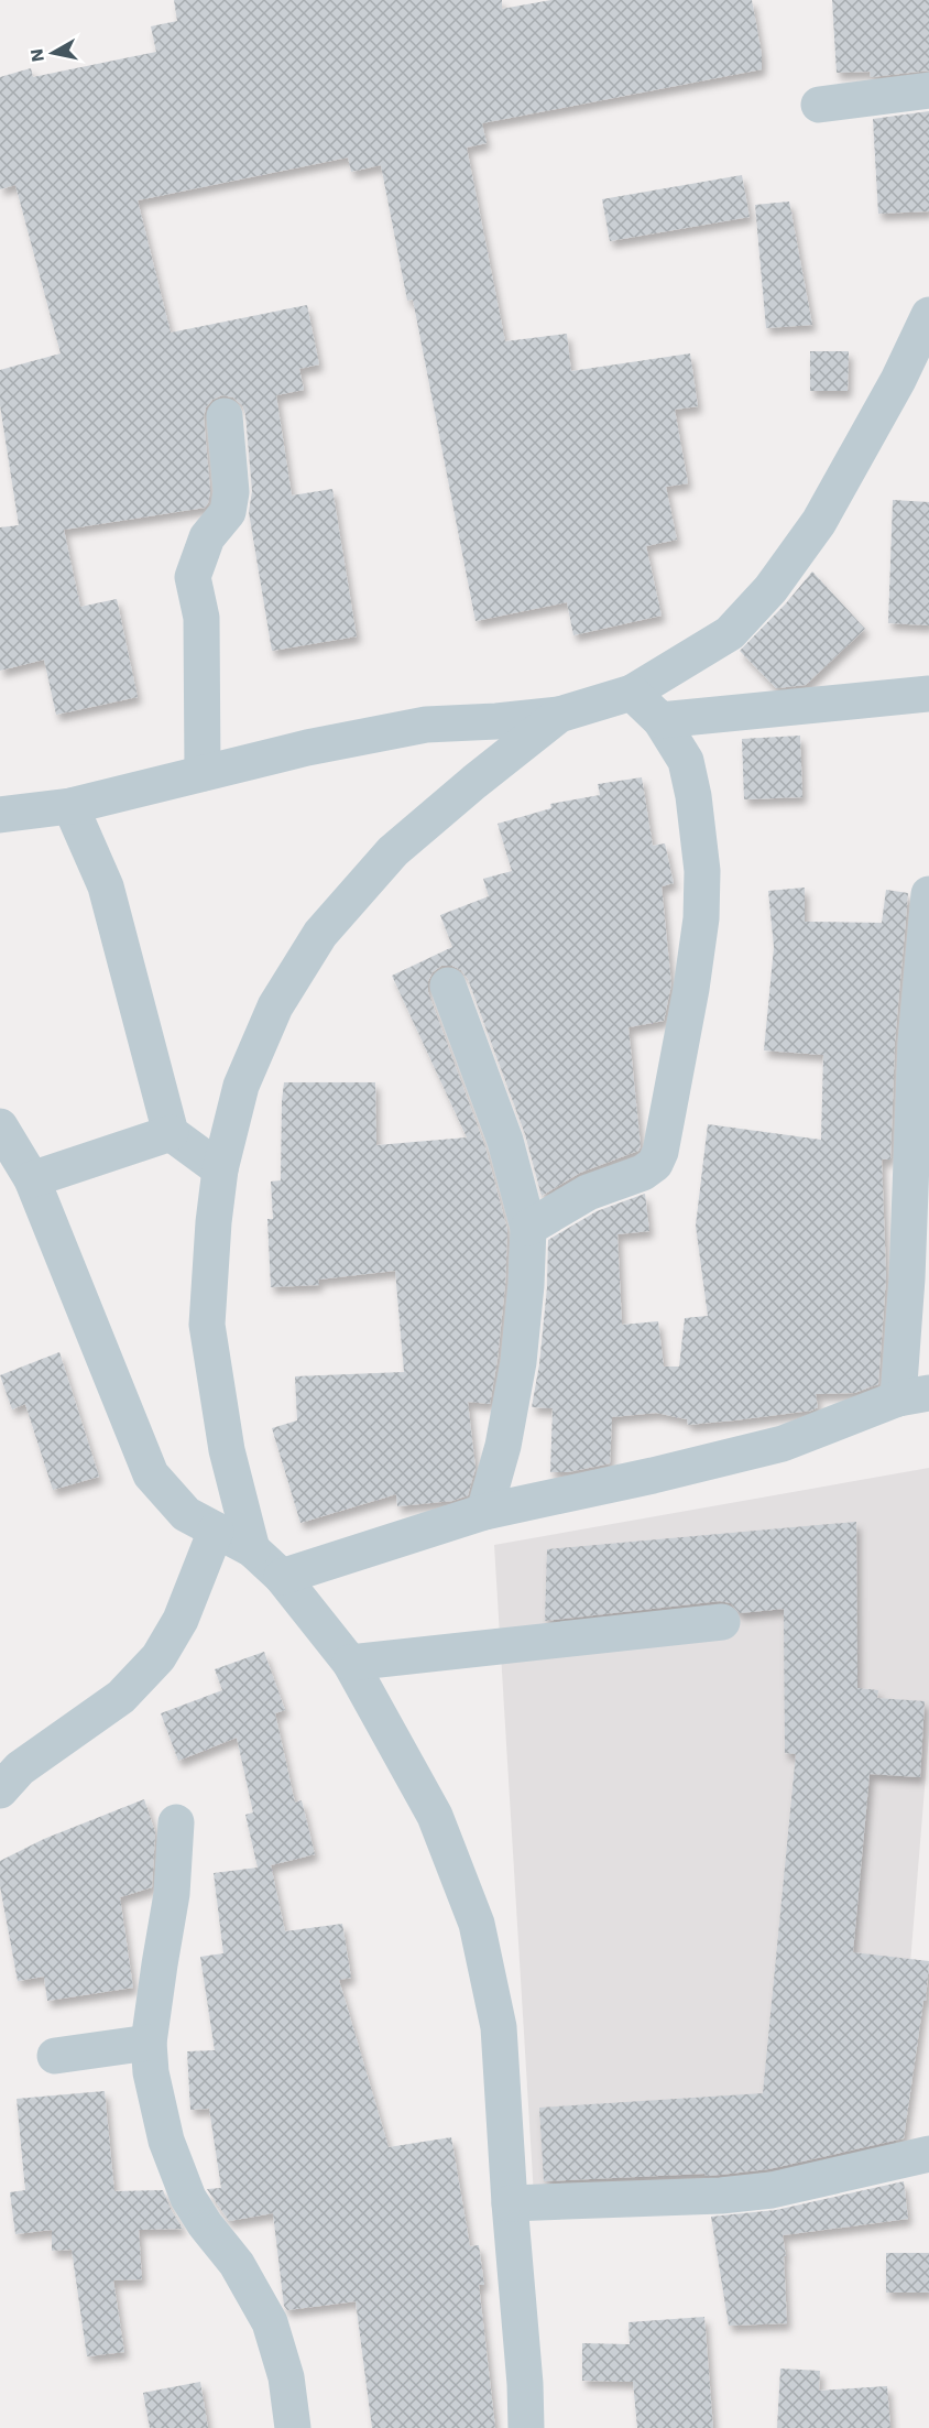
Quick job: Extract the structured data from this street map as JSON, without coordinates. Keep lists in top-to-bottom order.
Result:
{
  "north": "left"
}
